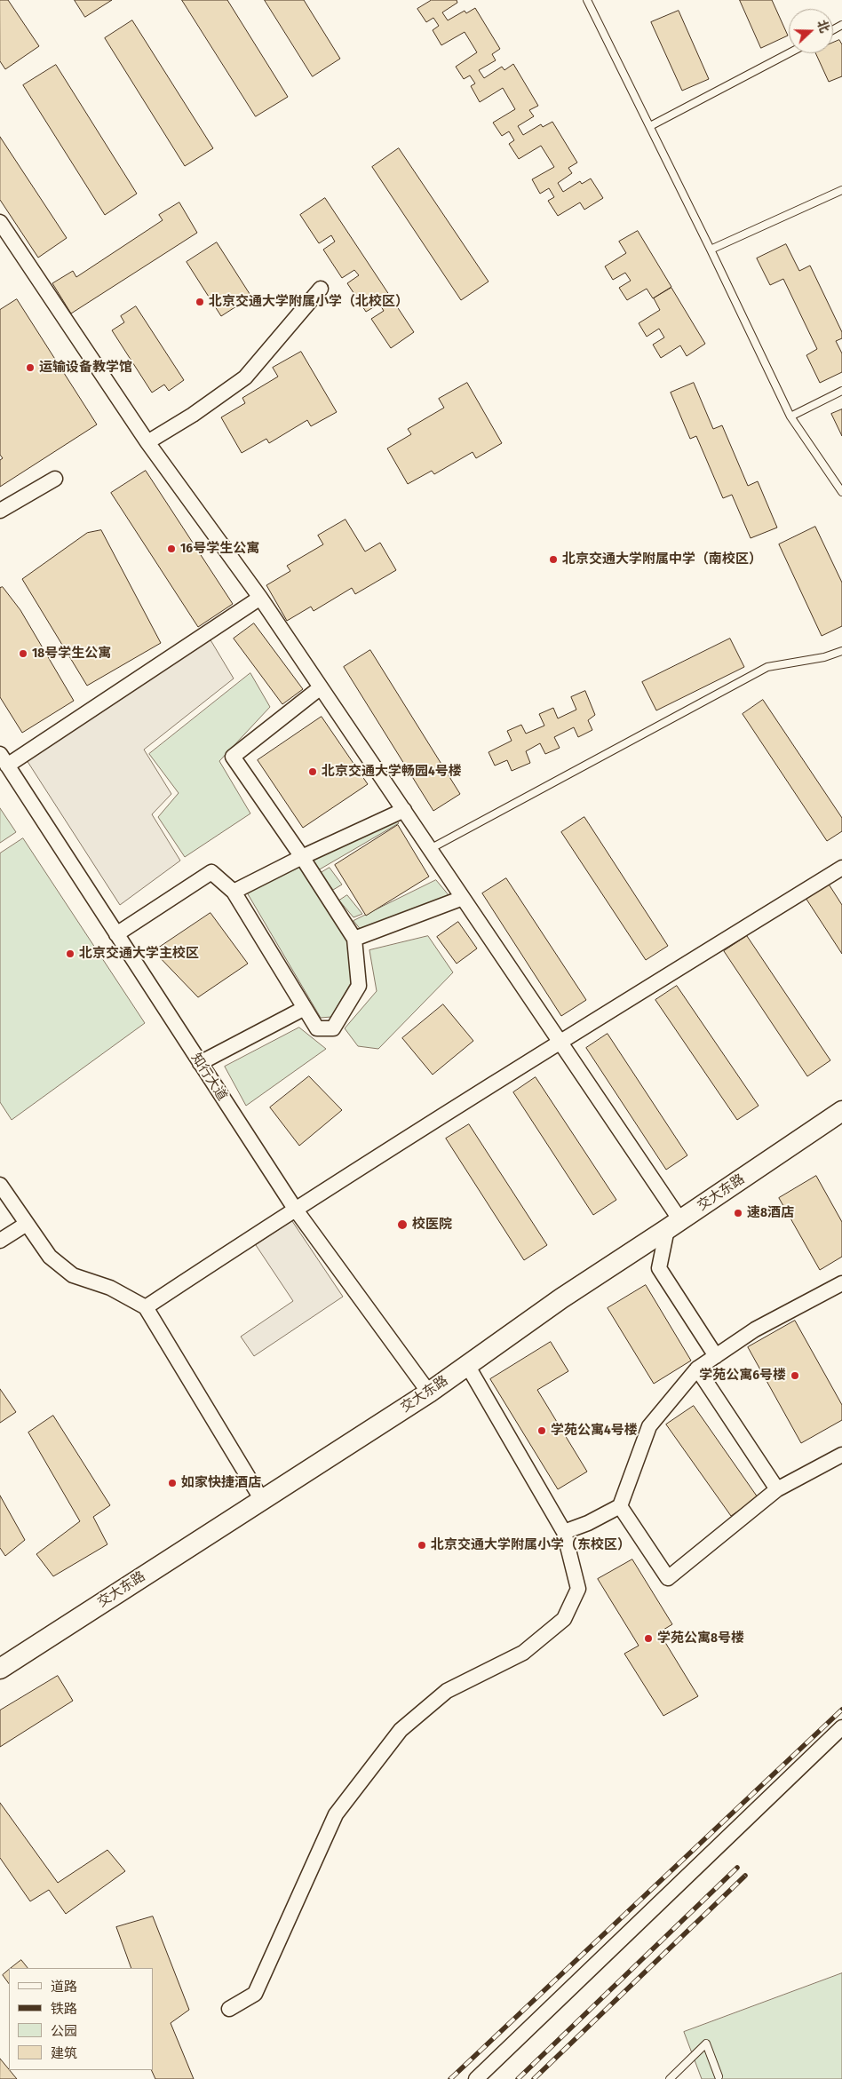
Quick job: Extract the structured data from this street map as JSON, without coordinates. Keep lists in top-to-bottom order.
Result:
{
  "streets": {
    "street": ["知行大道", "交大东路"]
  },
  "crossings": [
    ["知行大道", "交大东路"]
  ],
  "places": [
    "北京交通大学附属小学（北校区）",
    "运输设备教学馆",
    "16号学生公寓",
    "北京交通大学附属中学（南校区）",
    "18号学生公寓",
    "北京交通大学畅园4号楼",
    "北京交通大学主校区",
    "速8酒店",
    "校医院",
    "学苑公寓6号楼",
    "学苑公寓4号楼",
    "如家快捷酒店",
    "北京交通大学附属小学（东校区）",
    "学苑公寓8号楼"
  ],
  "legend": [
    "道路",
    "铁路",
    "公园",
    "建筑"
  ],
  "north": "right"
}
